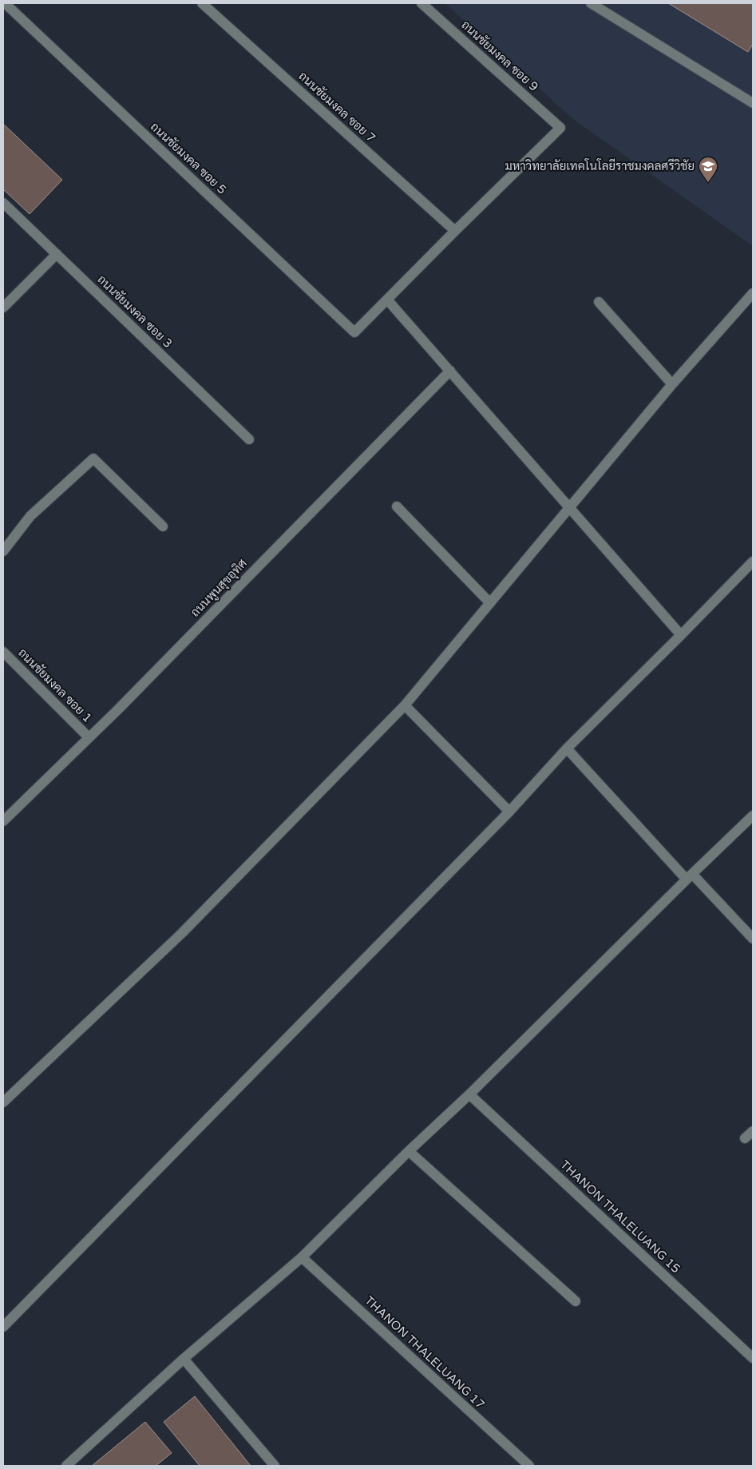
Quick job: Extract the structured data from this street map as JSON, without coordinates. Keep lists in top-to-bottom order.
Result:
{
  "streets": {
    "street": [
      "ถนนชัยมงคล ซอย 9",
      "ถนนชัยมงคล ซอย 7",
      "ถนนชัยมงคล ซอย 5",
      "ถนนชัยมงคล ซอย 3",
      "ถนนพูนสุขอุทิศ",
      "ถนนชัยมงคล ซอย 1",
      "THANON THALELUANG 15",
      "THANON THALELUANG 17"
    ]
  },
  "crossings": [
    ["ถนนชัยมงคล ซอย 9", "ถนนชัยมงคล ซอย 7"],
    ["ถนนพูนสุขอุทิศ", "ถนนชัยมงคล ซอย 1"]
  ],
  "places": {
    "school or university": ["มหาวิทยาลัยเทคโนโลยีราชมงคลศรีวิชัย"]
  }
}
